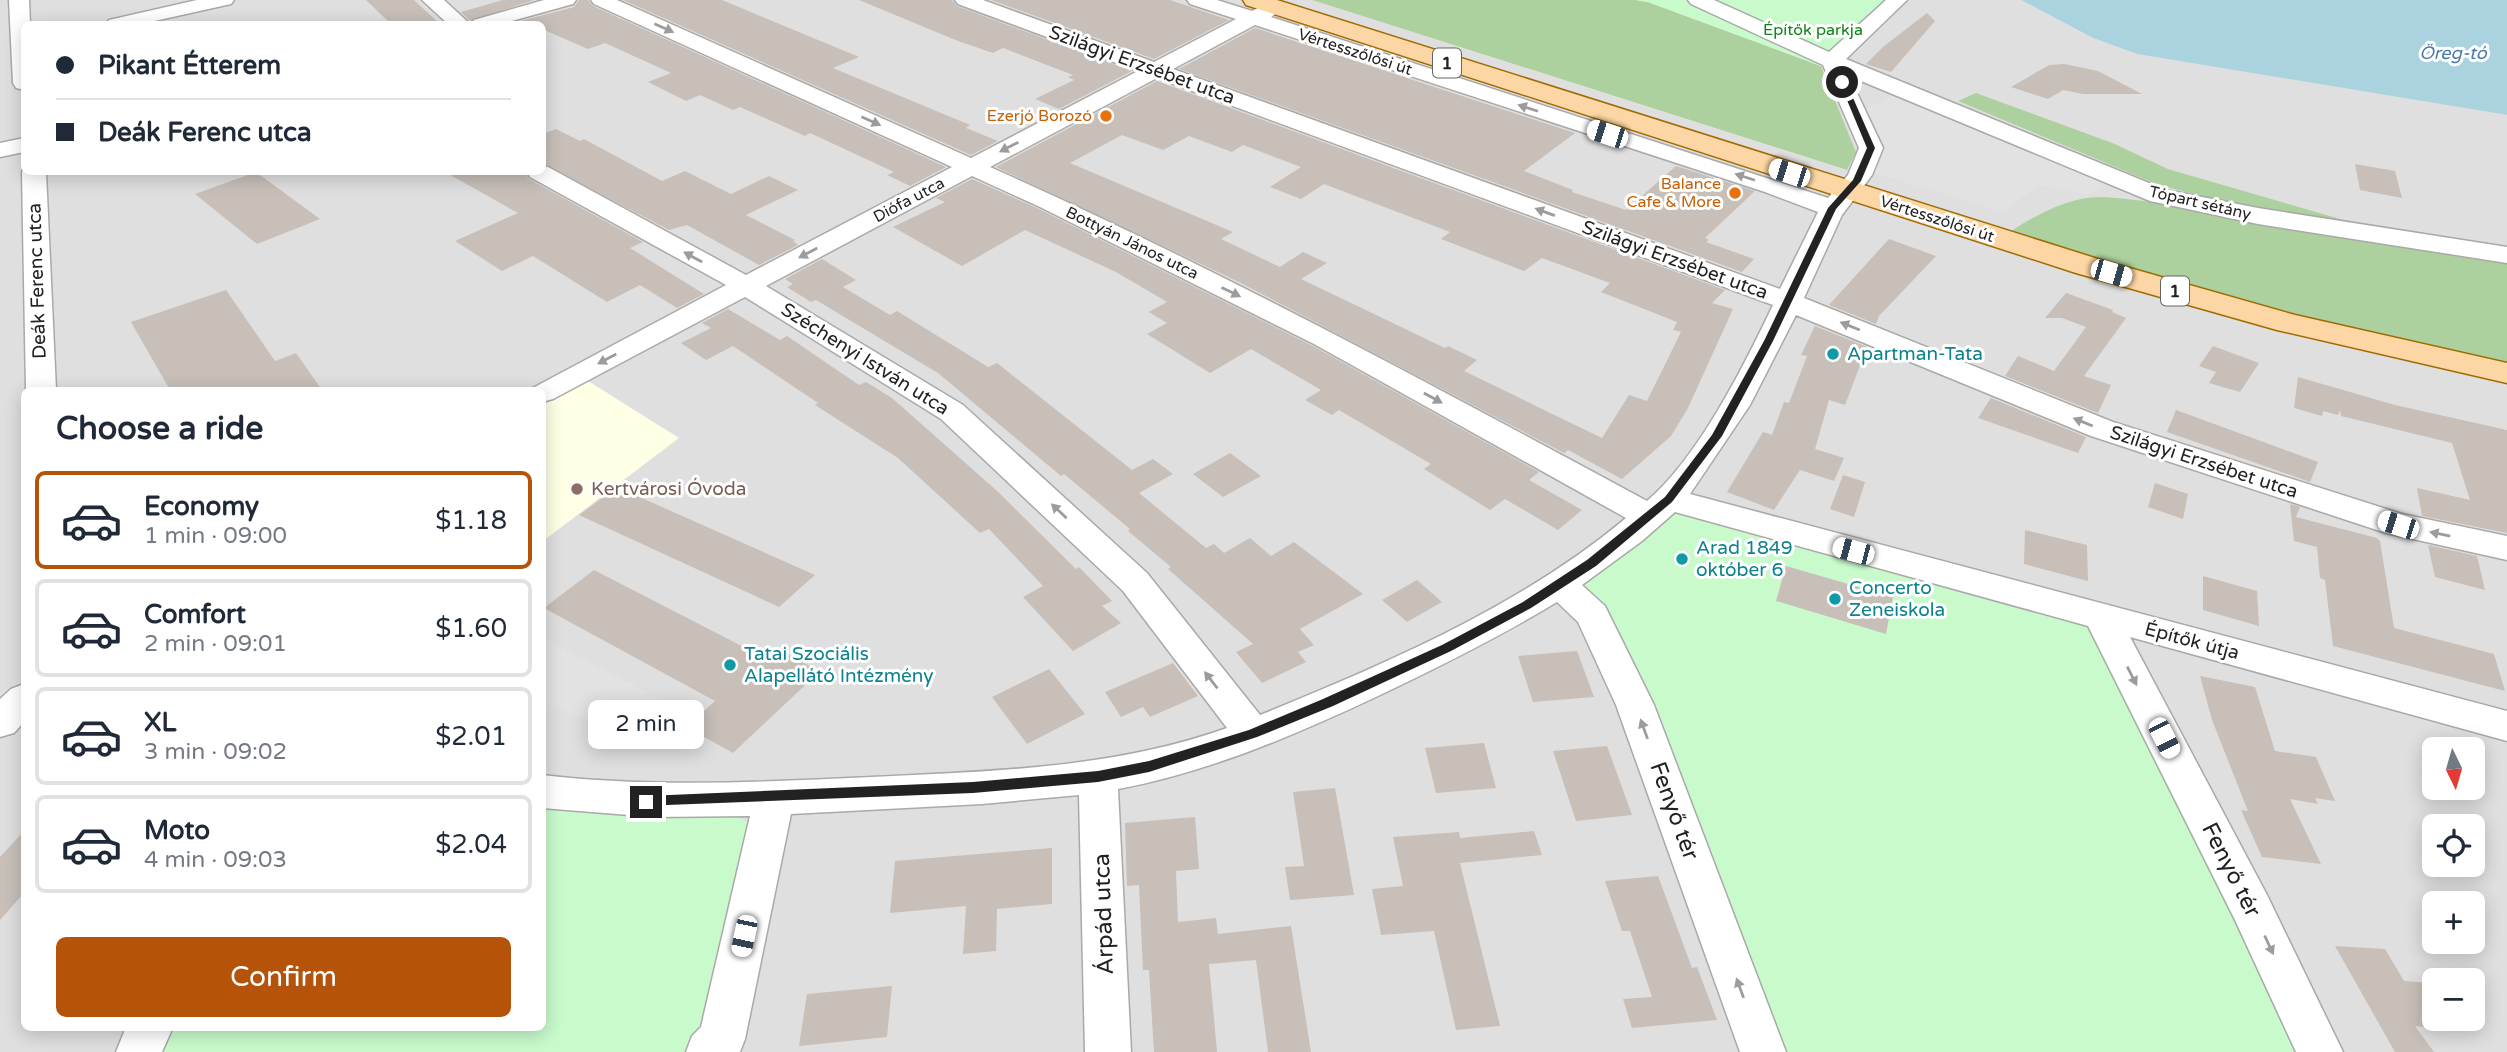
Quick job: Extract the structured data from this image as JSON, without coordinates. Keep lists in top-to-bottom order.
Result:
{
  "streets": {
    "main road": ["Vértesszőlősi út", "1"],
    "street": [
      "Szilágyi Erzsébet utca",
      "Diófa utca",
      "Tópart sétány",
      "Bottyán János utca",
      "Deák Ferenc utca",
      "Széchenyi István utca",
      "Építők útja",
      "Fenyő tér",
      "Árpád utca"
    ]
  },
  "crossings": [
    ["Vértesszőlősi út", "Diófa utca"],
    ["Szilágyi Erzsébet utca", "Diófa utca"],
    ["Diófa utca", "Bottyán János utca"],
    ["Diófa utca", "Széchenyi István utca"],
    ["Bottyán János utca", "Építők útja"],
    ["Építők útja", "Fenyő tér"]
  ],
  "one_way": [
    "Szilágyi Erzsébet utca",
    "Diófa utca",
    "Bottyán János utca",
    "Széchenyi István utca"
  ],
  "water": ["Öreg-tó"],
  "parks": ["Építők parkja"],
  "places": [
    "Ezerjó Borozó",
    "Balance Cafe & More",
    "Apartman-Tata",
    "Kertvárosi Óvoda",
    "Arad 1849 október 6",
    "Concerto Zeneiskola",
    "Tatai Szociális Alapellátó Intézmény"
  ],
  "north": "bottom",
  "page": {
    "banner": ["Pikant Étterem", "Deák Ferenc utca"],
    "heading": "Choose a ride",
    "list": [
      {
        "name": "Economy",
        "note": "1 min · 09:00",
        "value": "$1.18"
      },
      {
        "name": "Comfort",
        "note": "2 min · 09:01",
        "value": "$1.60"
      },
      {
        "name": "XL",
        "note": "3 min · 09:02",
        "value": "$2.01"
      },
      {
        "name": "Moto",
        "note": "4 min · 09:03",
        "value": "$2.04"
      }
    ],
    "bubble": "2 min",
    "map_buttons": ["+", "−"],
    "buttons": "Confirm"
  }
}
